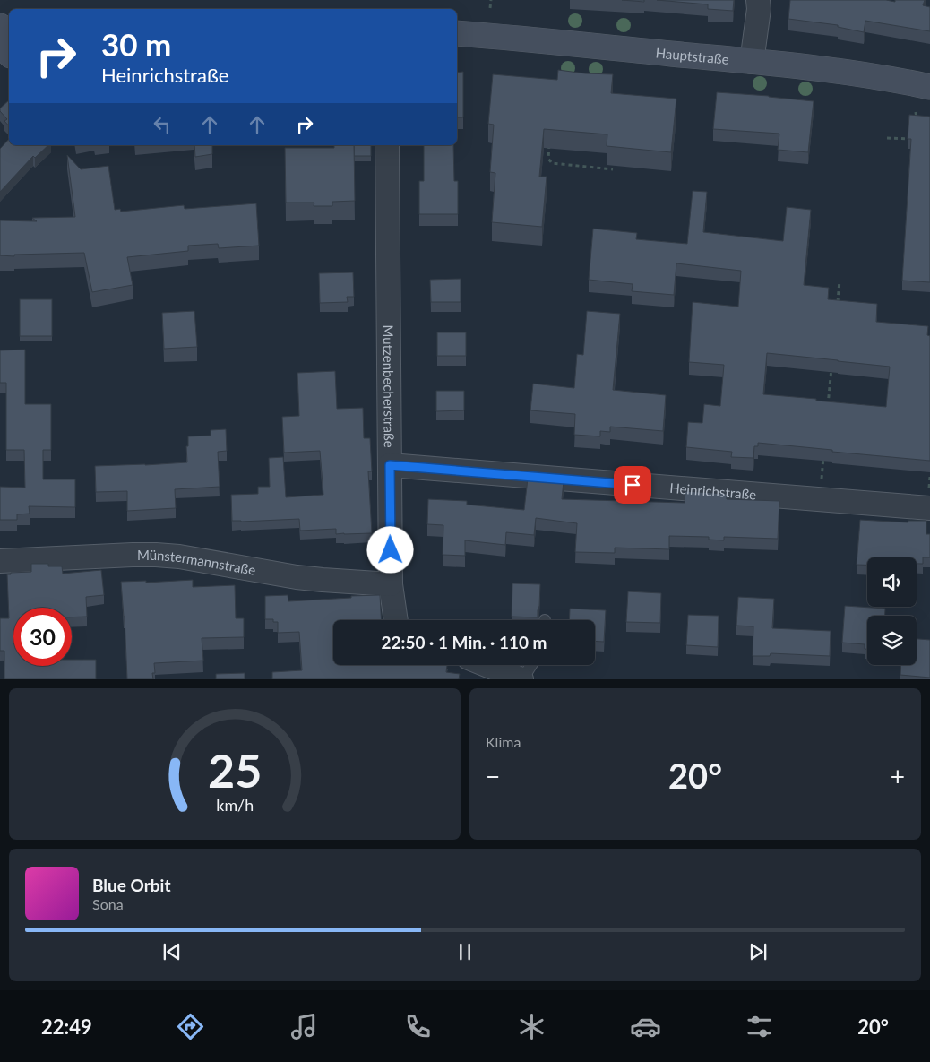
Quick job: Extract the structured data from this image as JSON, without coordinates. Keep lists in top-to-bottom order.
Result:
{
  "streets": {
    "main road": ["Hauptstraße"],
    "street": ["Mutzenbecherstraße", "Heinrichstraße", "Münstermannstraße"]
  },
  "crossings": [
    ["Mutzenbecherstraße", "Heinrichstraße"],
    ["Mutzenbecherstraße", "Münstermannstraße"]
  ],
  "page": {
    "turn": ["30 m", "Heinrichstraße"],
    "limit": "30",
    "trip": "22:50 · 1 Min. · 110 m",
    "tile": "Klima",
    "heat": ["−", "20°", "+"],
    "song": ["Blue Orbit", "Sona"],
    "tabs": ["22:49", "20°"],
    "gauge": ["25", "km/h"]
  }
}
